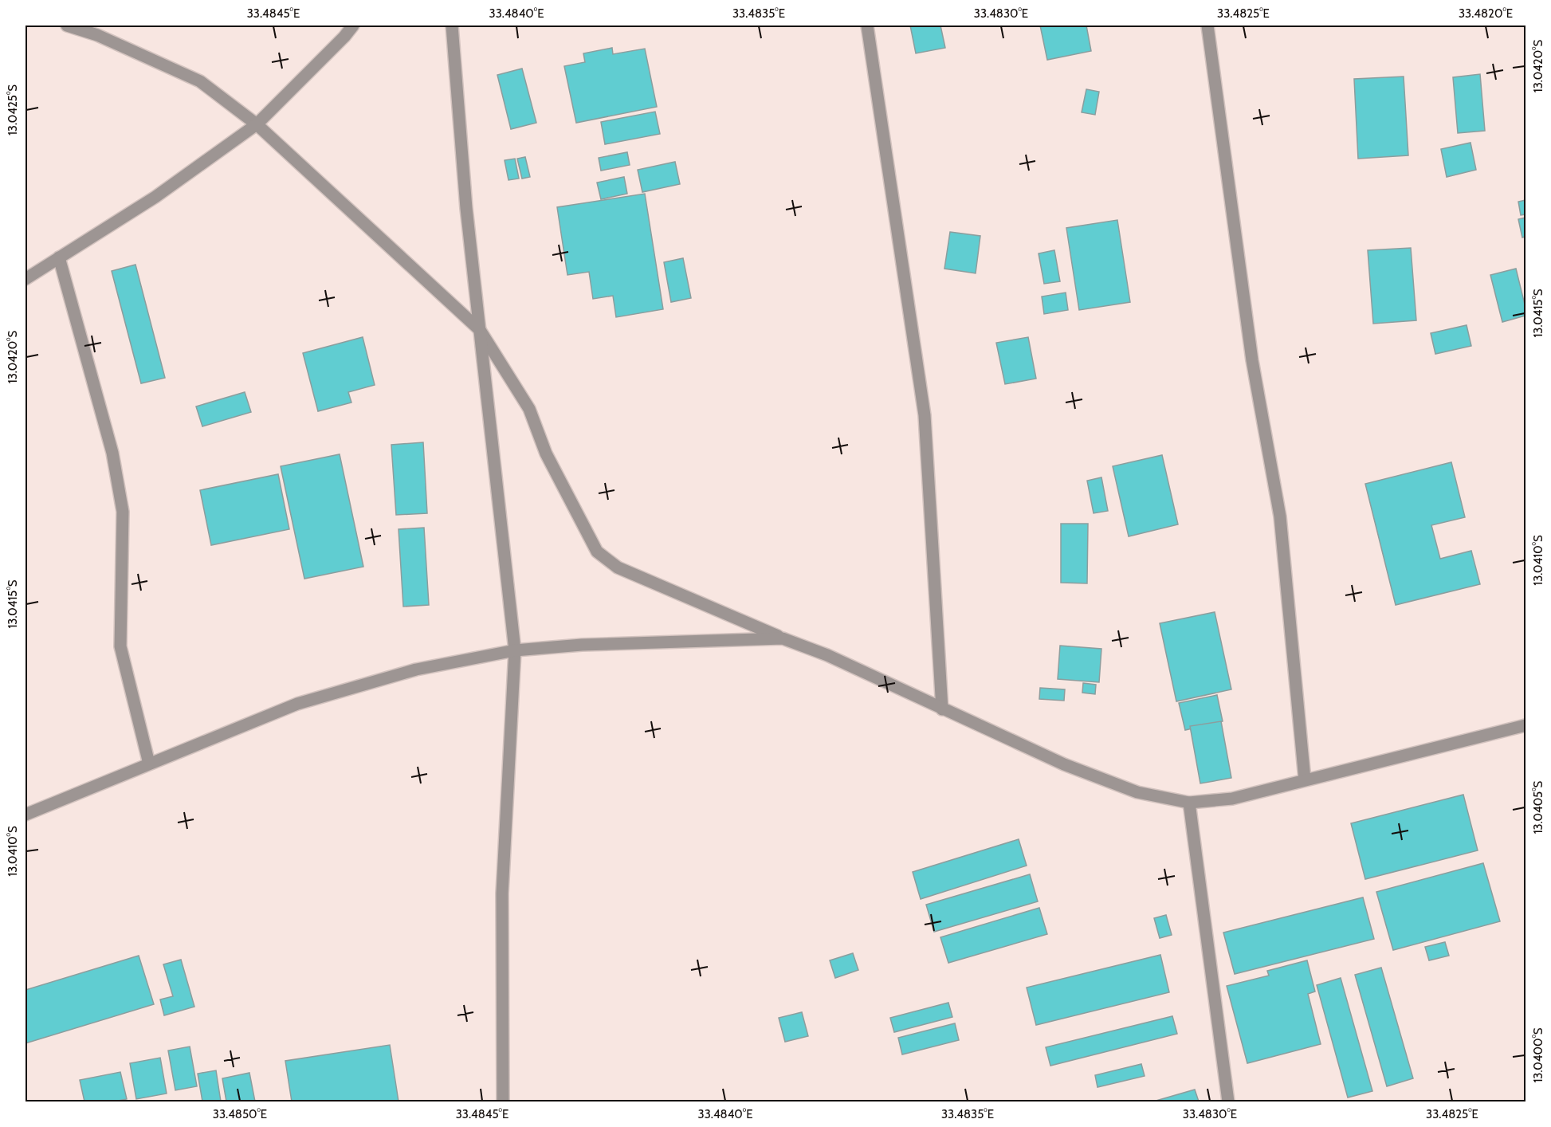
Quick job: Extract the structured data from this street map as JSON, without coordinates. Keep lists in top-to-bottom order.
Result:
{
  "coordinates": [
    "33.4845°E",
    "33.4840°E",
    "33.4835°E",
    "33.4830°E",
    "33.4825°E",
    "33.4820°E",
    "13.0420°S",
    "13.0425°S",
    "13.0415°S",
    "13.0410°S",
    "13.0405°S",
    "13.0400°S",
    "33.4850°E"
  ]
}
